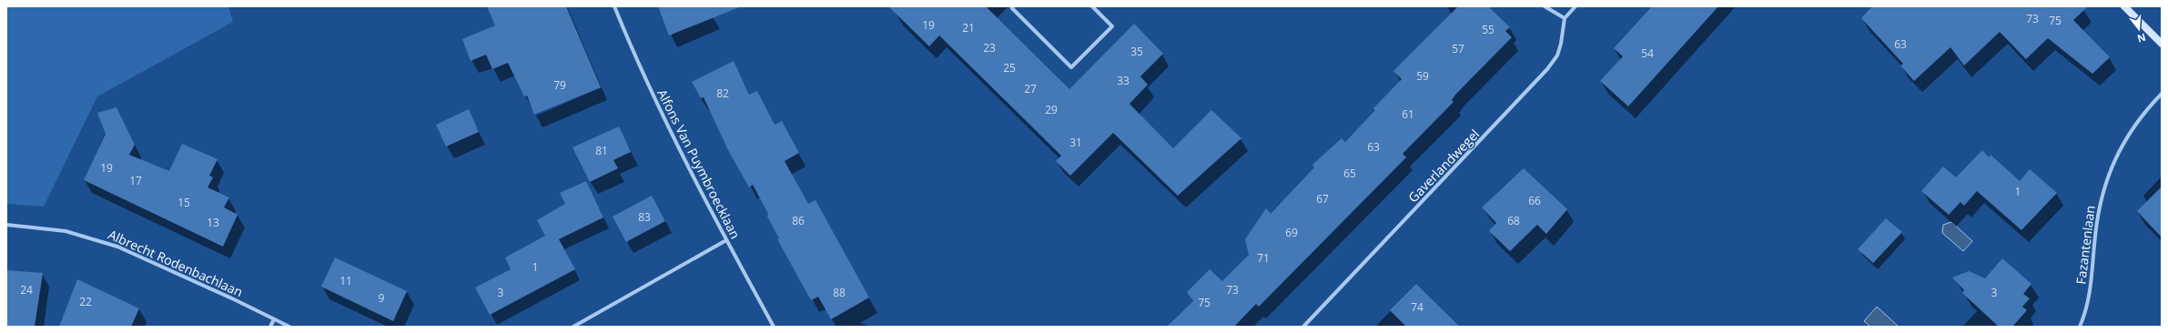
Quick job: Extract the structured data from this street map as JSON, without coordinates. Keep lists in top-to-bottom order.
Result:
{
  "streets": {
    "street": [
      "Alfons Van Puymbroecklaan",
      "Gaverlandwegel",
      "Fazantenlaan",
      "Albrecht Rodenbachlaan"
    ]
  },
  "house_numbers": [
    "73",
    "75",
    "19",
    "21",
    "55",
    "63",
    "23",
    "57",
    "35",
    "54",
    "25",
    "59",
    "33",
    "79",
    "27",
    "82",
    "29",
    "61",
    "31",
    "63",
    "81",
    "19",
    "65",
    "17",
    "1",
    "67",
    "66",
    "15",
    "83",
    "86",
    "68",
    "13",
    "69",
    "71",
    "1",
    "11",
    "24",
    "73",
    "3",
    "88",
    "3",
    "9",
    "22",
    "75",
    "74"
  ],
  "north": "bottom"
}
